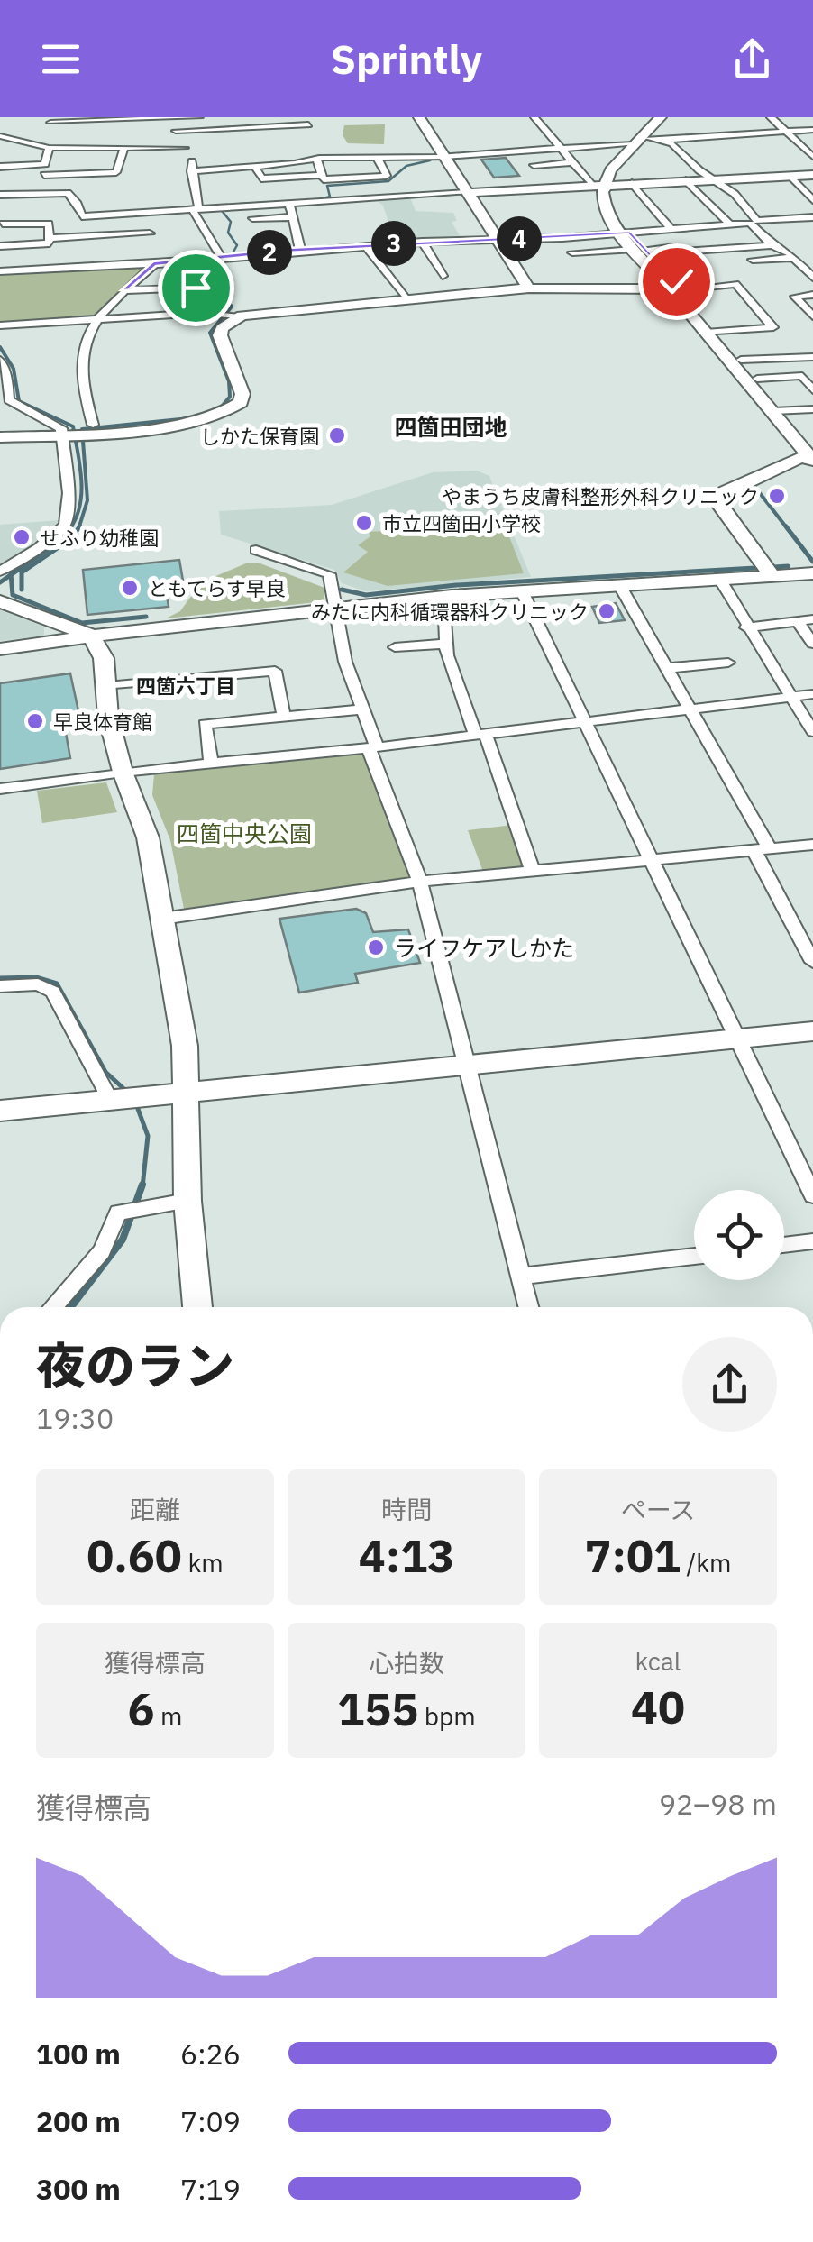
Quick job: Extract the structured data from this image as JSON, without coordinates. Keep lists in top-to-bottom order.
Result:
{
  "districts": ["四箇田団地", "四箇六丁目"],
  "parks": ["四箇中央公園"],
  "places": [
    "しかた保育園",
    "やまうち皮膚科整形外科クリニック",
    "市立四箇田小学校",
    "せふり幼稚園",
    "ともてらす早良",
    "みたに内科循環器科クリニック",
    "早良体育館",
    "ライフケアしかた"
  ],
  "page": {
    "header": "Sprintly",
    "pins": ["4", "3", "2"],
    "heading": ["夜のラン", "19:30"],
    "stats": [
      ["距離", "0.60 km"],
      ["時間", "4:13"],
      ["ペース", "7:01 /km"],
      ["獲得標高", "6 m"],
      ["心拍数", "155 bpm"],
      ["kcal", "40"]
    ],
    "chart": ["獲得標高", "92–98 m"],
    "list": [
      {
        "name": "100 m",
        "note": "6:26"
      },
      {
        "name": "200 m",
        "note": "7:09"
      },
      {
        "name": "300 m",
        "note": "7:19"
      }
    ]
  }
}
